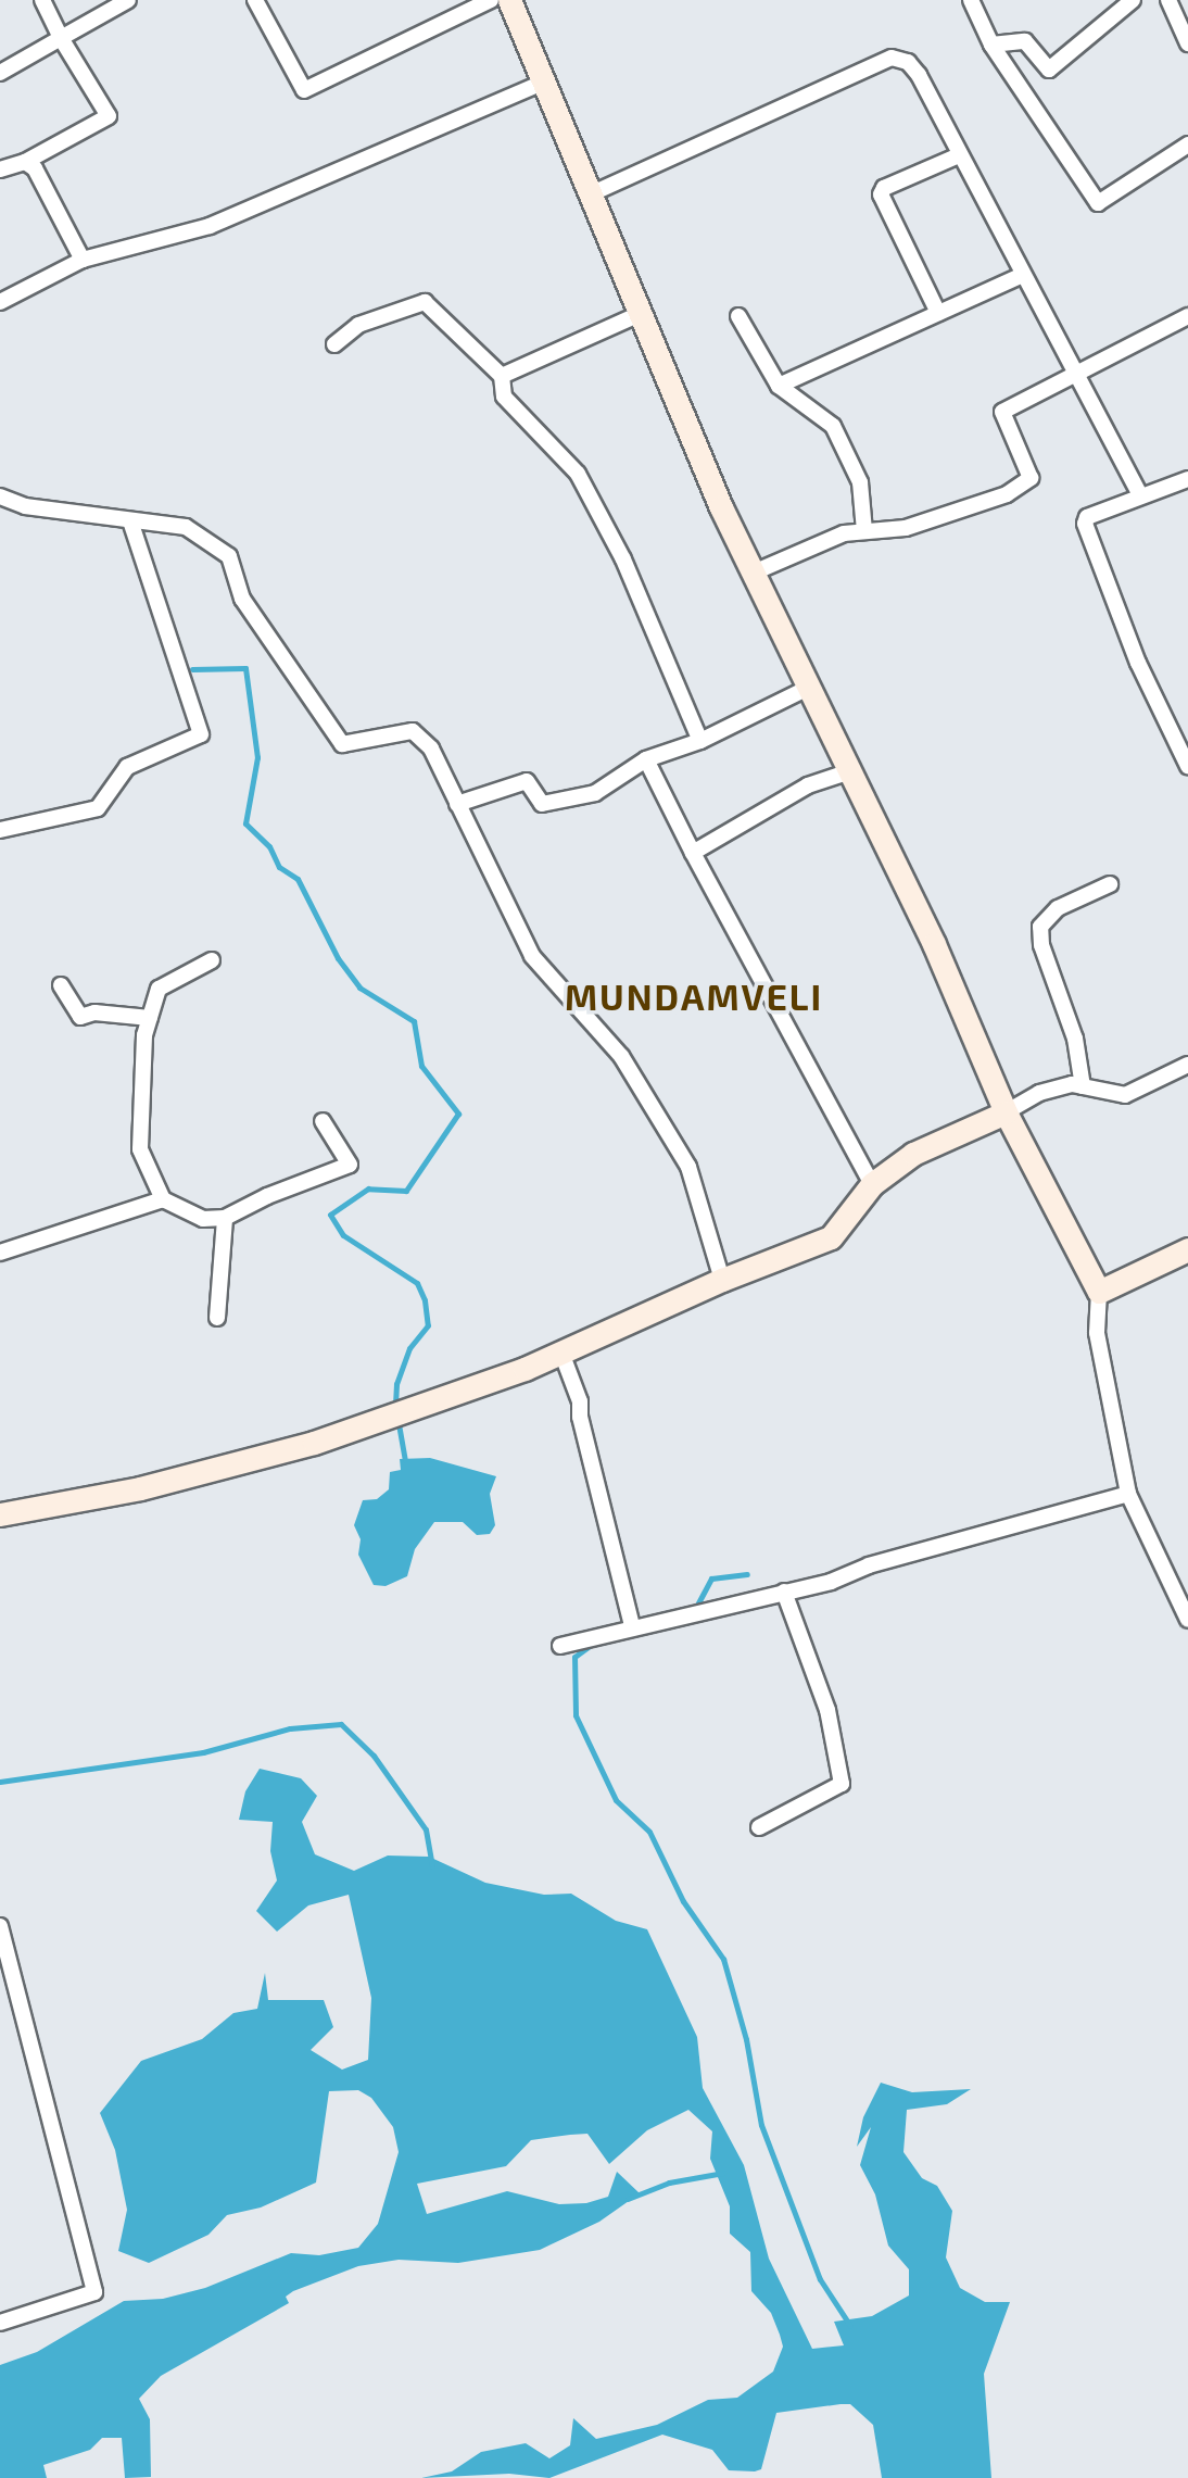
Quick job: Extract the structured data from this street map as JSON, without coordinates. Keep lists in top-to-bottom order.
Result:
{
  "districts": ["MUNDAMVELI"]
}
